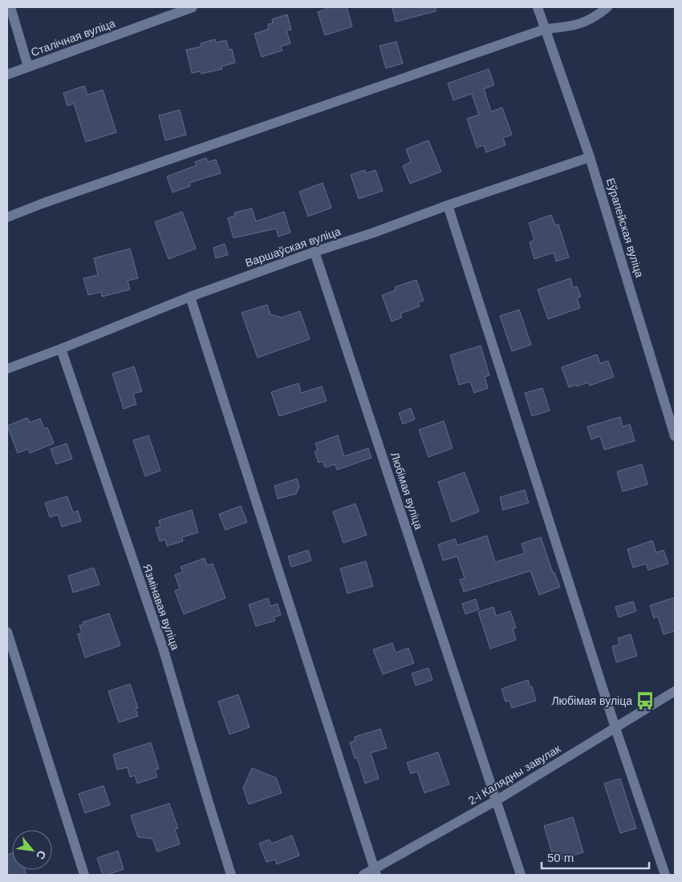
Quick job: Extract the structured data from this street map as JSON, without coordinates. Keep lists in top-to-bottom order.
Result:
{
  "streets": {
    "street": [
      "Сталічная вуліца",
      "Еўрапейская вуліца",
      "Варшаўская вуліца",
      "Любімая вуліца",
      "Язмінавая вуліца",
      "2-і Калядны завулак"
    ]
  },
  "crossings": [
    ["Еўрапейская вуліца", "Варшаўская вуліца"],
    ["Варшаўская вуліца", "Любімая вуліца"],
    ["Варшаўская вуліца", "Язмінавая вуліца"],
    ["Любімая вуліца", "2-і Калядны завулак"]
  ],
  "places": {
    "bus stop": ["Любімая вуліца"]
  },
  "scale_bar": "50 m",
  "north": "bottom right"
}
